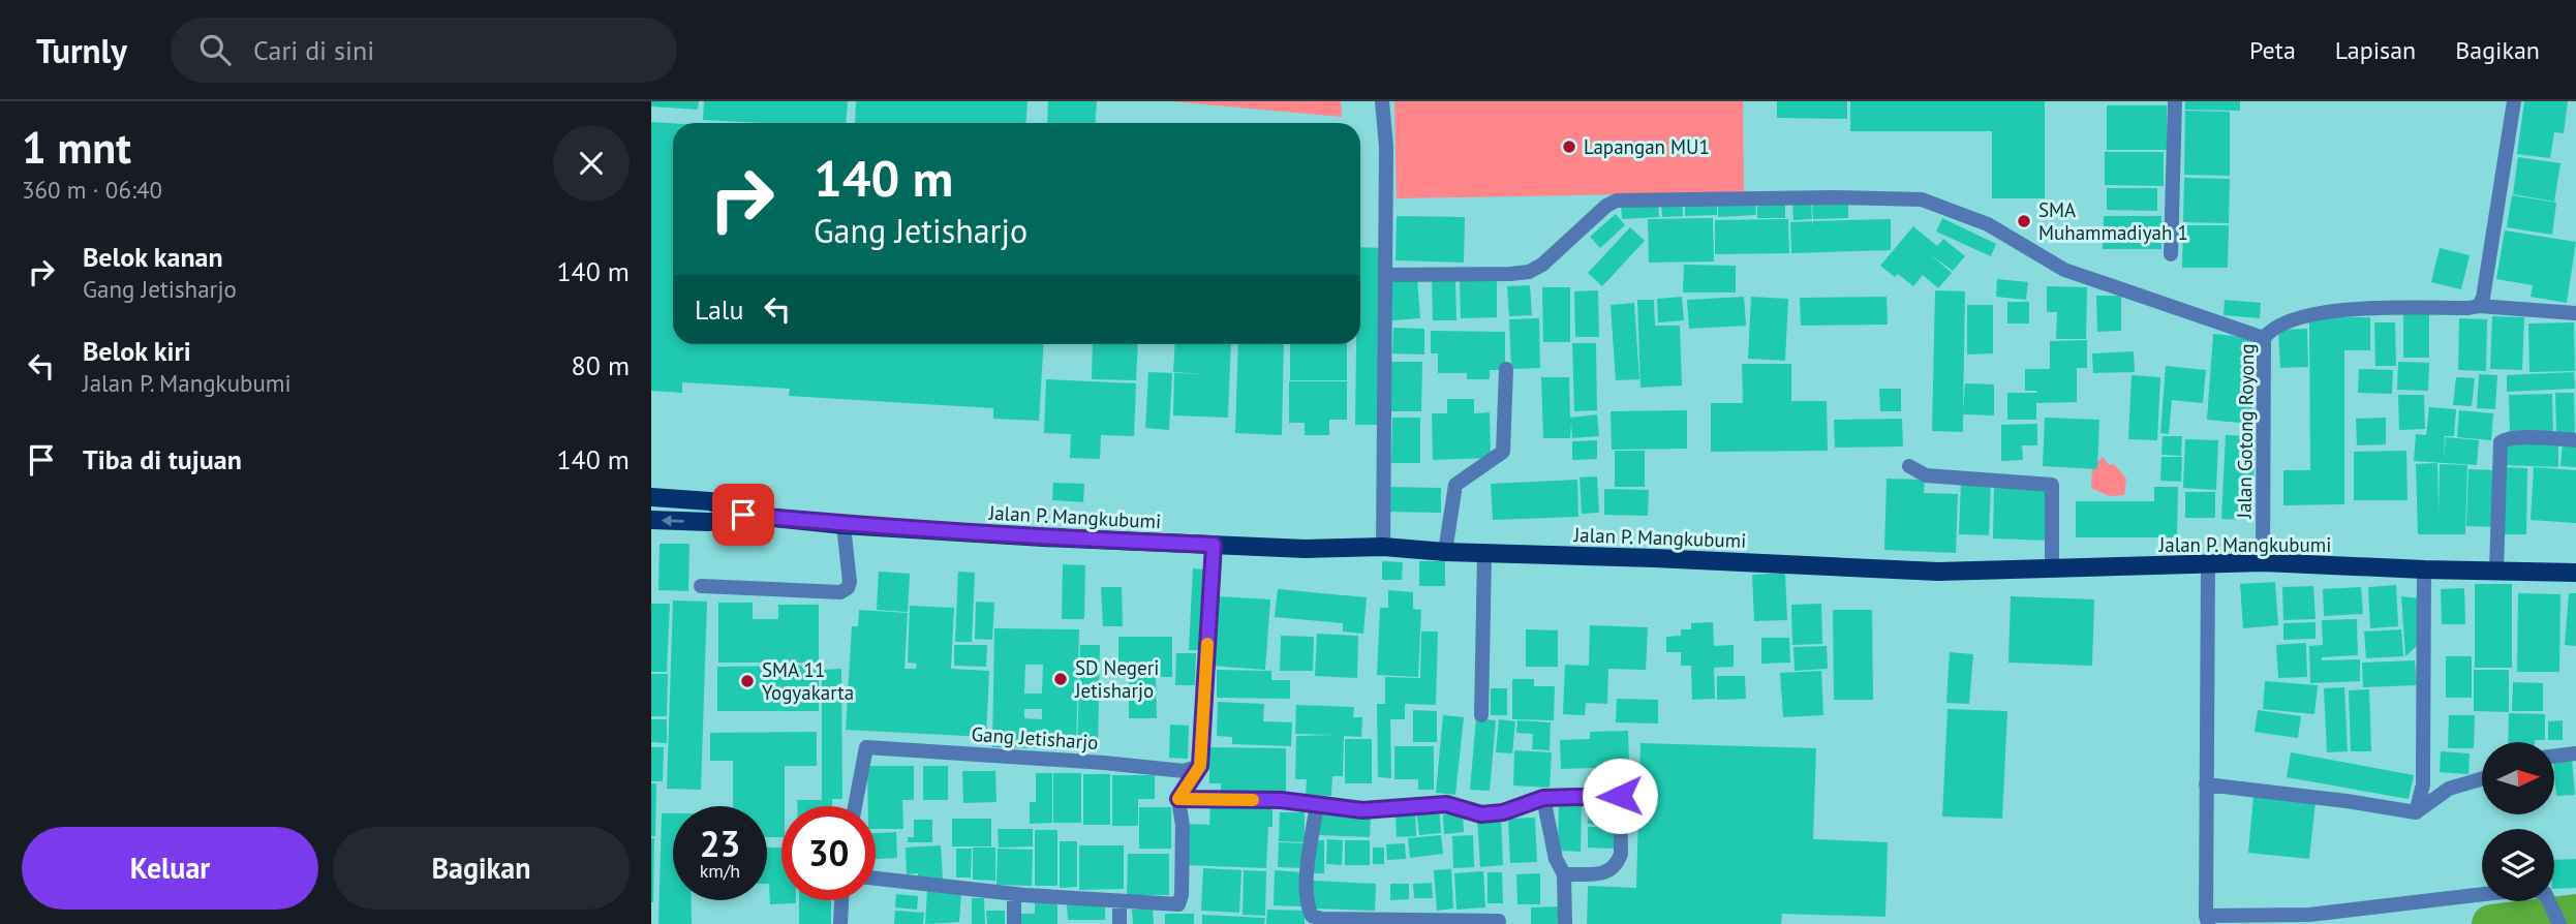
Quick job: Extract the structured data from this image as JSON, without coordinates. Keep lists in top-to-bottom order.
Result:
{
  "streets": {
    "main road": ["Jalan P. Mangkubumi"],
    "street": ["Jalan Gotong Royong", "Gang Jetisharjo"]
  },
  "crossings": [
    ["Jalan Gotong Royong", "Jalan P. Mangkubumi"]
  ],
  "places": [
    "Lapangan MU1",
    "SMA Muhammadiyah 1",
    "SD Negeri Jetisharjo",
    "SMA 11 Yogyakarta"
  ],
  "north": "right",
  "page": {
    "header": "Turnly",
    "search": "Cari di sini",
    "nav": ["Peta", "Lapisan", "Bagikan"],
    "heading": ["1 mnt", "360 m · 06:40"],
    "turn": ["140 m", "Gang Jetisharjo"],
    "list": [
      {
        "name": "Belok kanan",
        "note": "Gang Jetisharjo",
        "value": "140 m"
      },
      {
        "name": "Belok kiri",
        "note": "Jalan P. Mangkubumi",
        "value": "80 m"
      },
      {
        "name": "Tiba di tujuan",
        "value": "140 m"
      }
    ],
    "then": "Lalu",
    "speed": "23 km/h",
    "limit": "30",
    "buttons": ["Keluar", "Bagikan"]
  }
}
